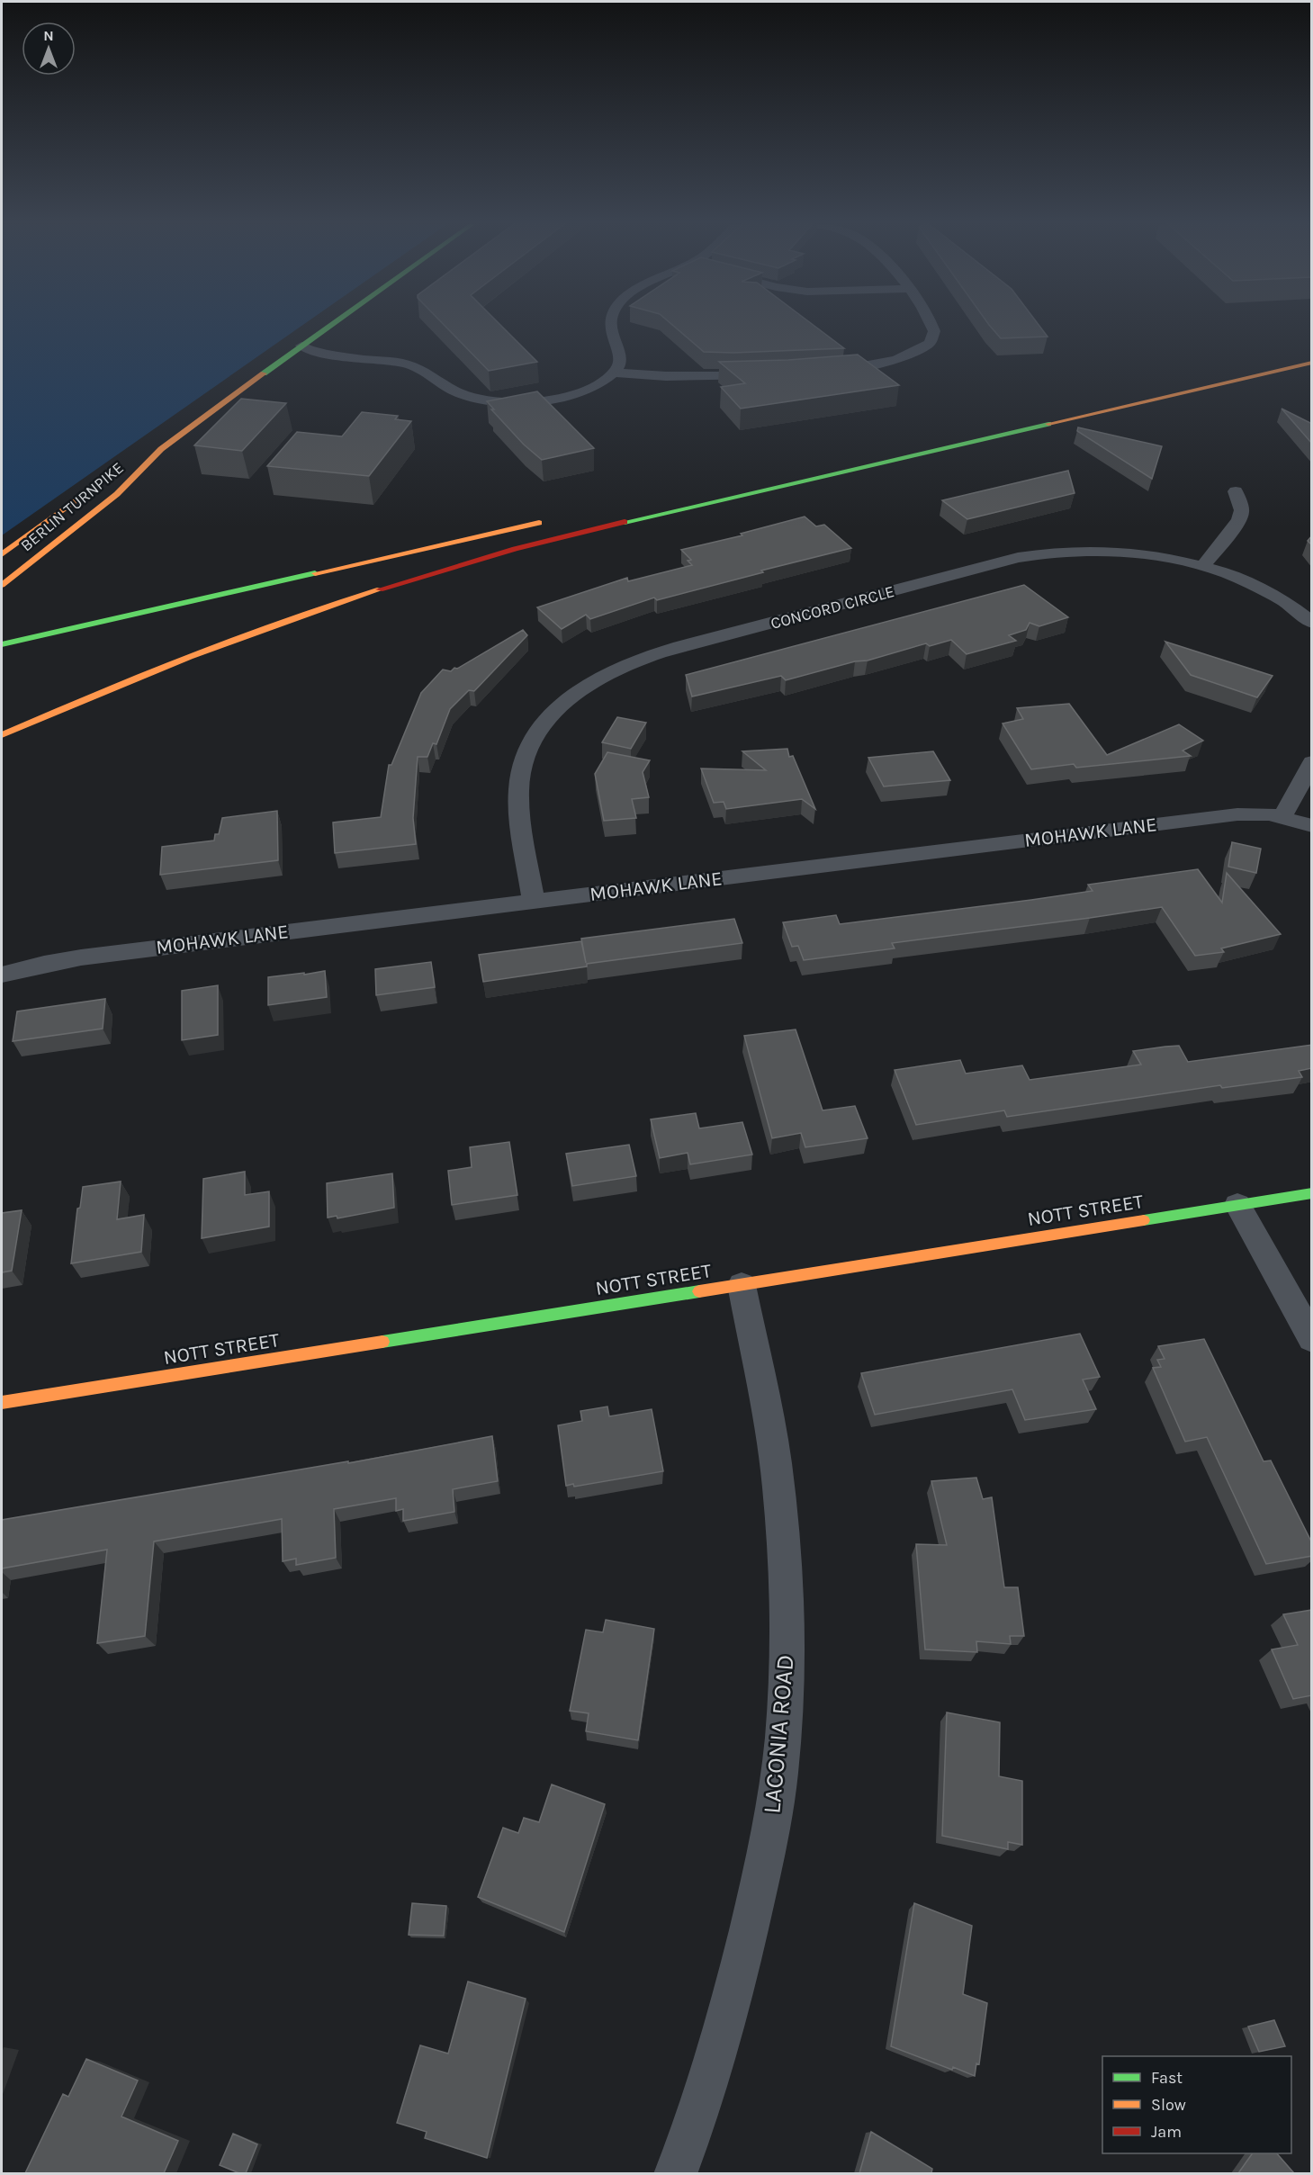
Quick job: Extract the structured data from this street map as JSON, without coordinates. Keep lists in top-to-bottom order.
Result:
{
  "streets": {
    "main road": ["BERLIN TURNPIKE", "NOTT STREET"],
    "street": ["CONCORD CIRCLE", "MOHAWK LANE", "LACONIA ROAD"]
  },
  "crossings": [
    ["CONCORD CIRCLE", "MOHAWK LANE"],
    ["NOTT STREET", "LACONIA ROAD"]
  ],
  "legend": ["Fast", "Slow", "Jam"],
  "north": "top"
}
